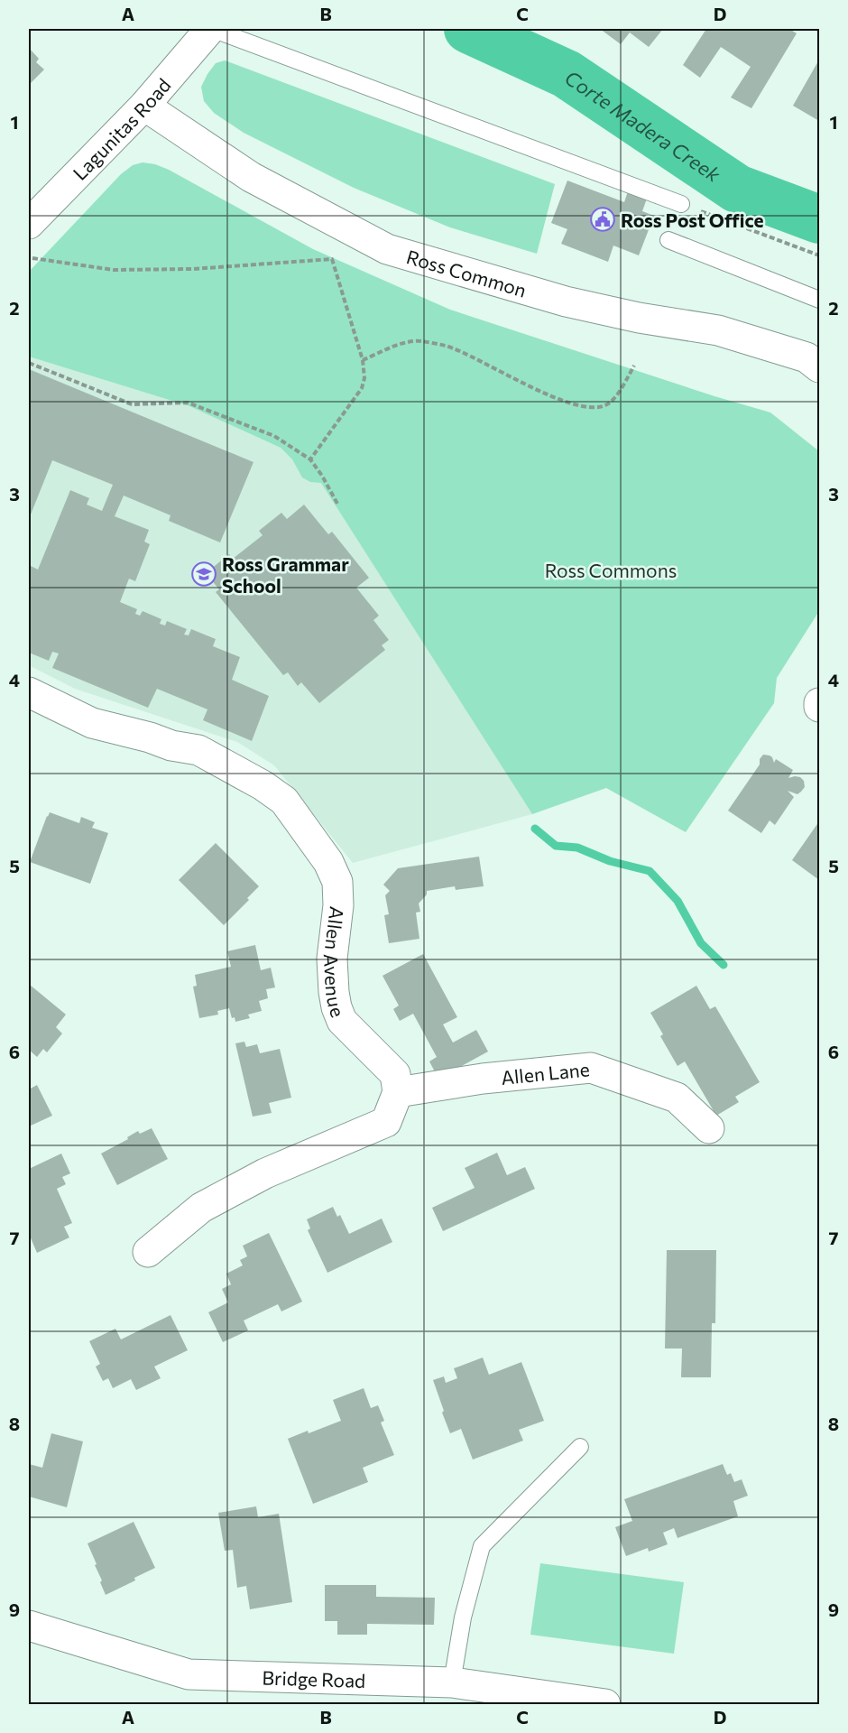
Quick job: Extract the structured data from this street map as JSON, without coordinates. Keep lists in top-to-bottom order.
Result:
{
  "streets": {
    "street": [
      "Lagunitas Road",
      "Ross Common",
      "Allen Avenue",
      "Allen Lane",
      "Bridge Road"
    ]
  },
  "crossings": [
    ["Lagunitas Road", "Ross Common"],
    ["Allen Avenue", "Allen Lane"]
  ],
  "water": ["Corte Madera Creek"],
  "parks": ["Ross Commons"],
  "places": {
    "public building": ["Ross Post Office"],
    "school or university": ["Ross Grammar School"]
  },
  "grid": {
    "columns": [
      "A",
      "B",
      "C",
      "D"
    ],
    "rows": [
      "1",
      "2",
      "3",
      "4",
      "5",
      "6",
      "7",
      "8",
      "9"
    ]
  }
}
